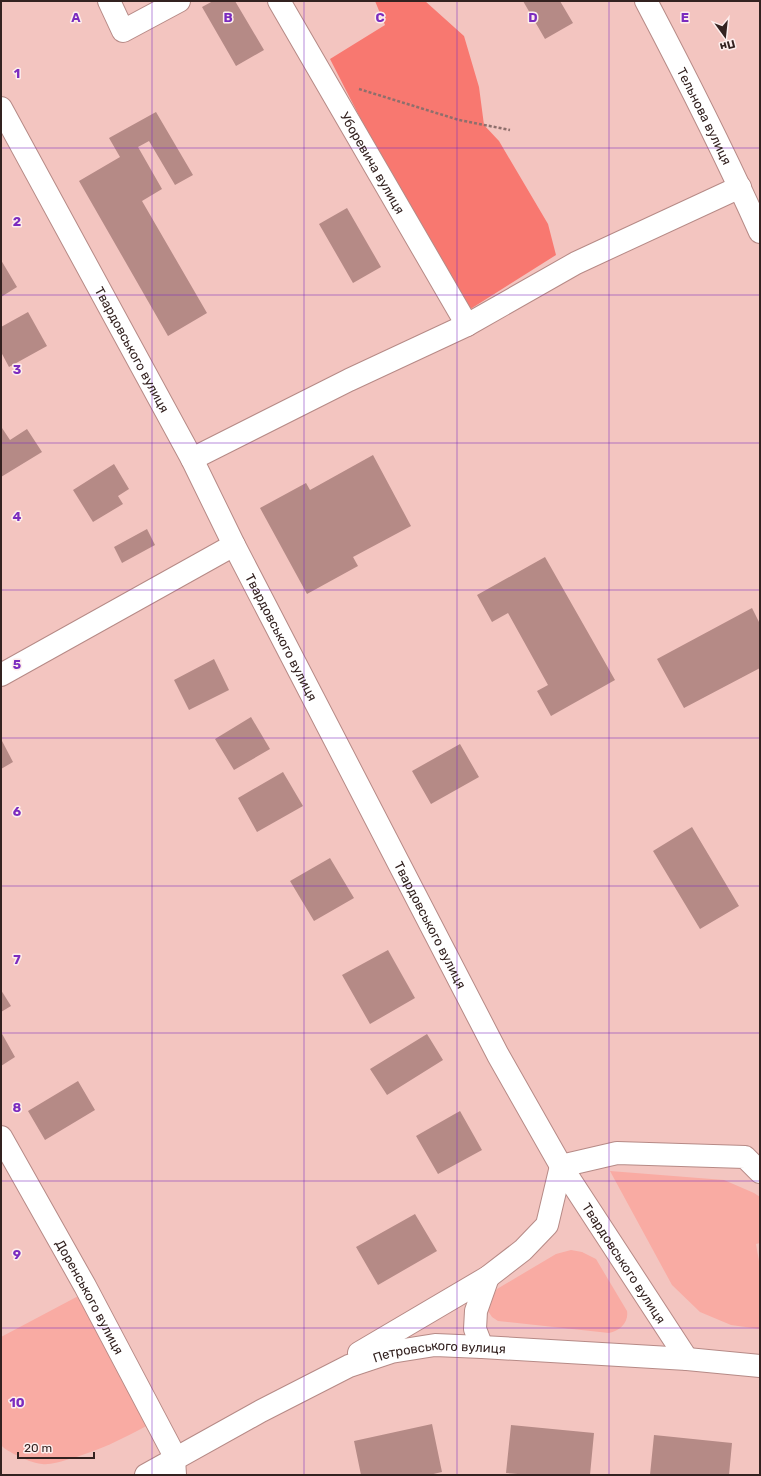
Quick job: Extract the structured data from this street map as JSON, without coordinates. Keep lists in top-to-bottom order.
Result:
{
  "streets": {
    "main road": [
      "Тельнова вулиця",
      "Уборевича вулиця",
      "Твардовського вулиця",
      "Доренського вулиця",
      "Петровського вулиця"
    ]
  },
  "crossings": [
    ["Твардовського вулиця", "Петровського вулиця"],
    ["Доренського вулиця", "Петровського вулиця"]
  ],
  "scale_bar": "20 m",
  "north": "bottom",
  "grid": {
    "columns": [
      "A",
      "B",
      "C",
      "D",
      "E"
    ],
    "rows": [
      "1",
      "2",
      "3",
      "4",
      "5",
      "6",
      "7",
      "8",
      "9",
      "10"
    ]
  }
}
